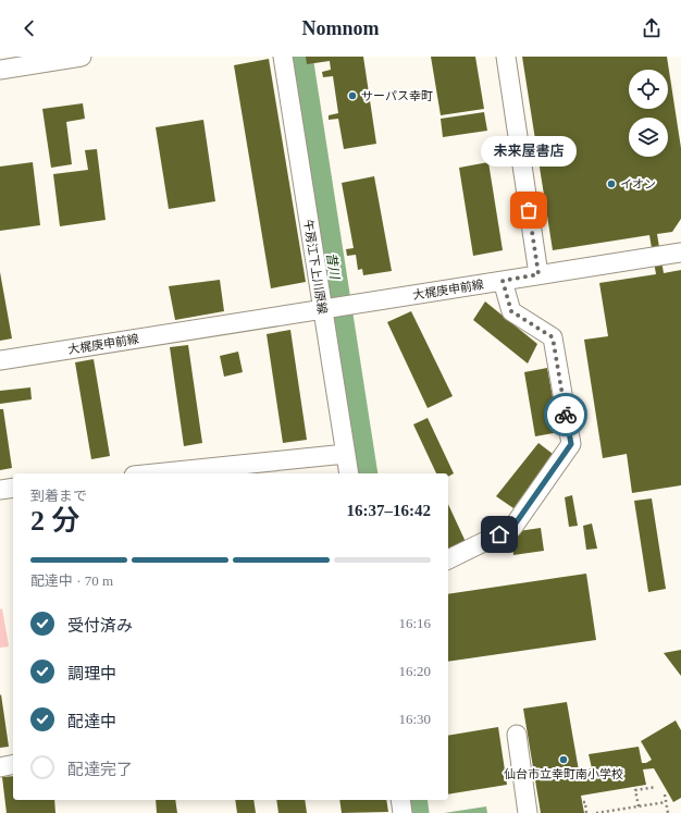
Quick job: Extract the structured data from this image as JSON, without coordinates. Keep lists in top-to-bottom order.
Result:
{
  "streets": {
    "street": ["午房江下上川原線", "大梶庚申前線"]
  },
  "crossings": [
    ["午房江下上川原線", "大梶庚申前線"]
  ],
  "water": ["昔川"],
  "places": [
    "サーパス幸町",
    "イオン",
    "未来屋書店",
    "仙台市立幸町南小学校"
  ],
  "page": {
    "header": "Nomnom",
    "bubble": "未来屋書店",
    "heading": ["2 分", "到着まで", "16:37–16:42"],
    "bar": "配達中 · 70 m",
    "list": [
      ["受付済み", "16:16"],
      ["調理中", "16:20"],
      ["配達中", "16:30"],
      "配達完了"
    ]
  }
}
